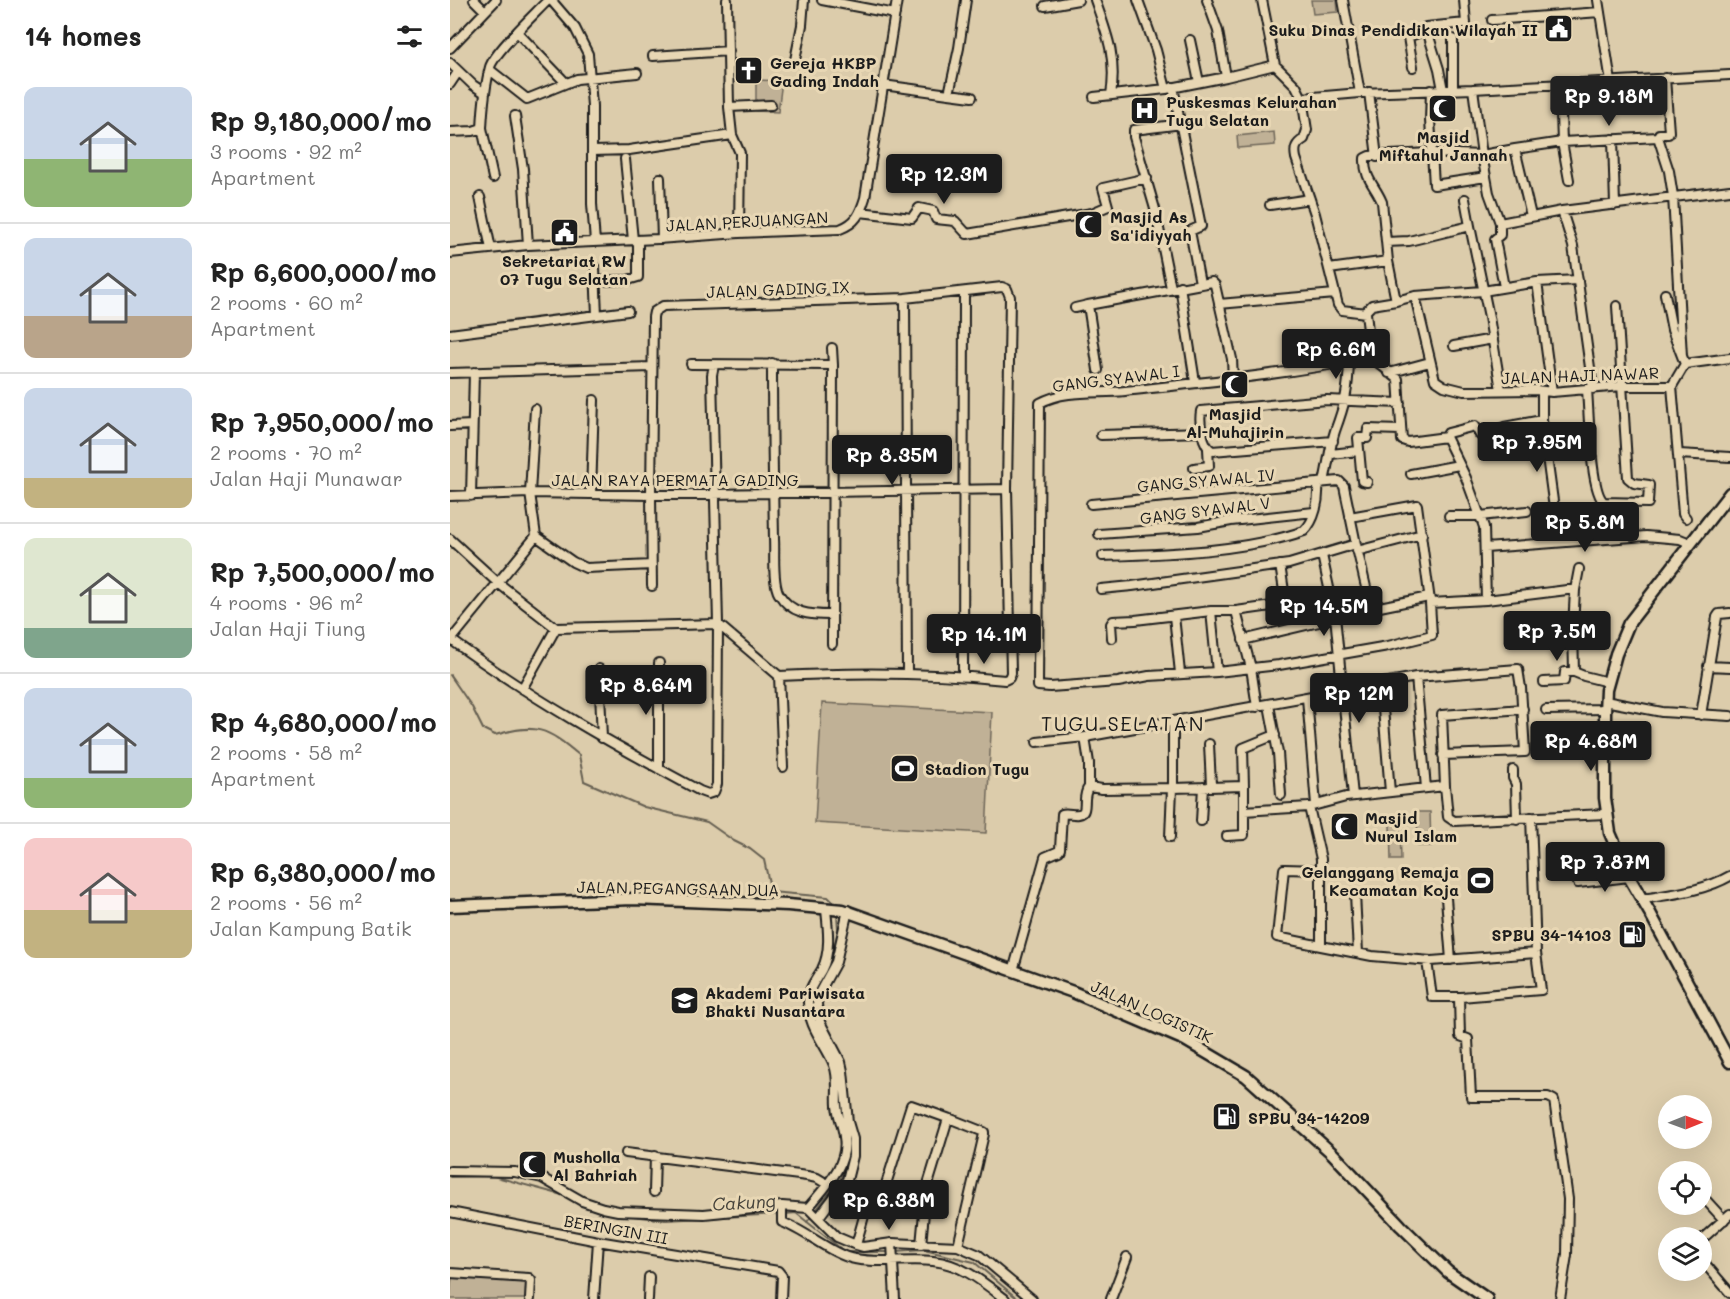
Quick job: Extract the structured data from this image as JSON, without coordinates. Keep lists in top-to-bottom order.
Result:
{
  "streets": {
    "main road": ["JALAN PEGANGSAAN DUA", "JALAN LOGISTIK"],
    "street": [
      "JALAN PERJUANGAN",
      "JALAN GADING IX",
      "JALAN HAJI NAWAR",
      "GANG SYAWAL I",
      "JALAN RAYA PERMATA GADING",
      "GANG SYAWAL IV",
      "GANG SYAWAL V",
      "BERINGIN III"
    ]
  },
  "crossings": [
    ["JALAN GADING IX", "JALAN RAYA PERMATA GADING"],
    ["JALAN PEGANGSAAN DUA", "JALAN LOGISTIK"]
  ],
  "districts": ["TUGU SELATAN"],
  "water": ["Cakung"],
  "places": {
    "public building": ["Suku Dinas Pendidikan Wilayah II", "Sekretariat RW 07 Tugu Selatan"],
    "church": ["Gereja HKBP Gading Indah"],
    "mosque": [
      "Masjid Miftahul Jannah",
      "Masjid As Sa'idiyyah",
      "Masjid Al-Muhajirin",
      "Masjid Nurul Islam",
      "Musholla Al Bahriah"
    ],
    "hospital": ["Puskesmas Kelurahan Tugu Selatan"],
    "sports": ["Stadion Tugu", "Gelanggang Remaja Kecamatan Koja"],
    "fuel station": ["SPBU 34-14103", "SPBU 34-14209"],
    "school or university": ["Akademi Pariwisata Bhakti Nusantara"]
  },
  "north": "right",
  "page": {
    "heading": "14 homes",
    "list": [
      {
        "name": "Rp 9,180,000/mo",
        "note": "3 rooms · 92 m² · Apartment"
      },
      {
        "name": "Rp 6,600,000/mo",
        "note": "2 rooms · 60 m² · Apartment"
      },
      {
        "name": "Rp 7,950,000/mo",
        "note": "2 rooms · 70 m² · Jalan Haji Munawar"
      },
      {
        "name": "Rp 7,500,000/mo",
        "note": "4 rooms · 96 m² · Jalan Haji Tiung"
      },
      {
        "name": "Rp 4,680,000/mo",
        "note": "2 rooms · 58 m² · Apartment"
      },
      {
        "name": "Rp 6,380,000/mo",
        "note": "2 rooms · 56 m² · Jalan Kampung Batik"
      }
    ],
    "price": [
      "Rp 9.18M",
      "Rp 12.3M",
      "Rp 6.6M",
      "Rp 7.95M",
      "Rp 8.35M",
      "Rp 5.8M",
      "Rp 14.5M",
      "Rp 7.5M",
      "Rp 14.1M",
      "Rp 8.64M",
      "Rp 12M",
      "Rp 4.68M",
      "Rp 7.87M",
      "Rp 6.38M"
    ]
  }
}
